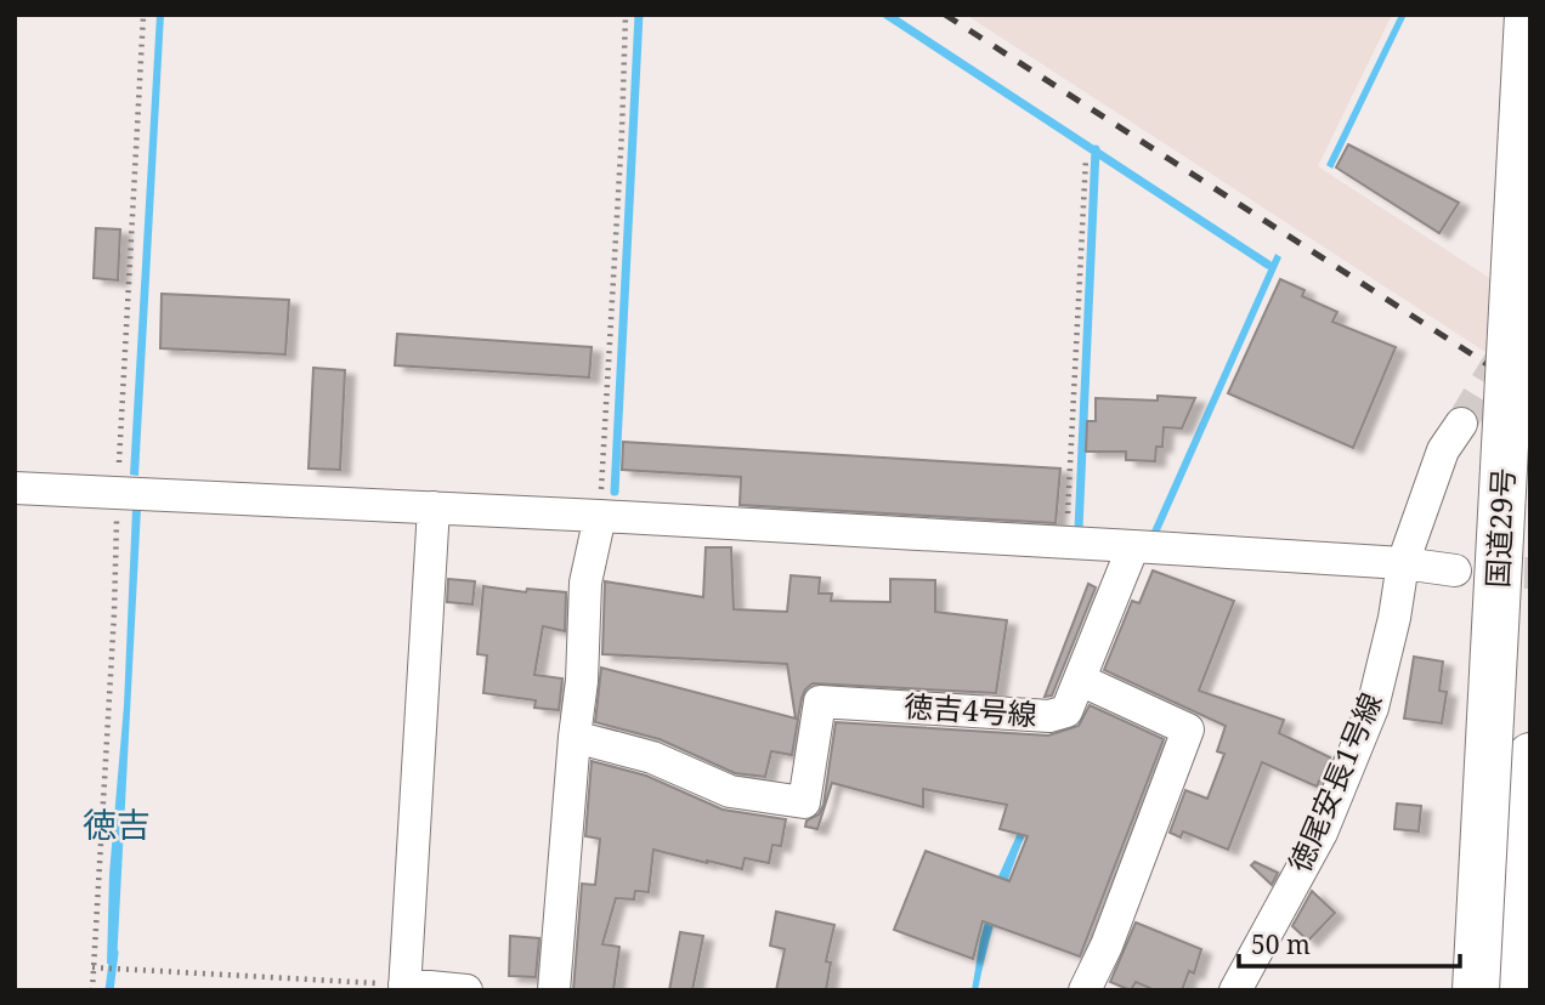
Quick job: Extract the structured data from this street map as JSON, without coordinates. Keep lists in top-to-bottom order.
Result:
{
  "streets": {
    "highway": ["国道29号"],
    "street": ["徳吉4号線", "徳尾安長1号線"]
  },
  "districts": ["徳吉"],
  "scale_bar": "50 m"
}
